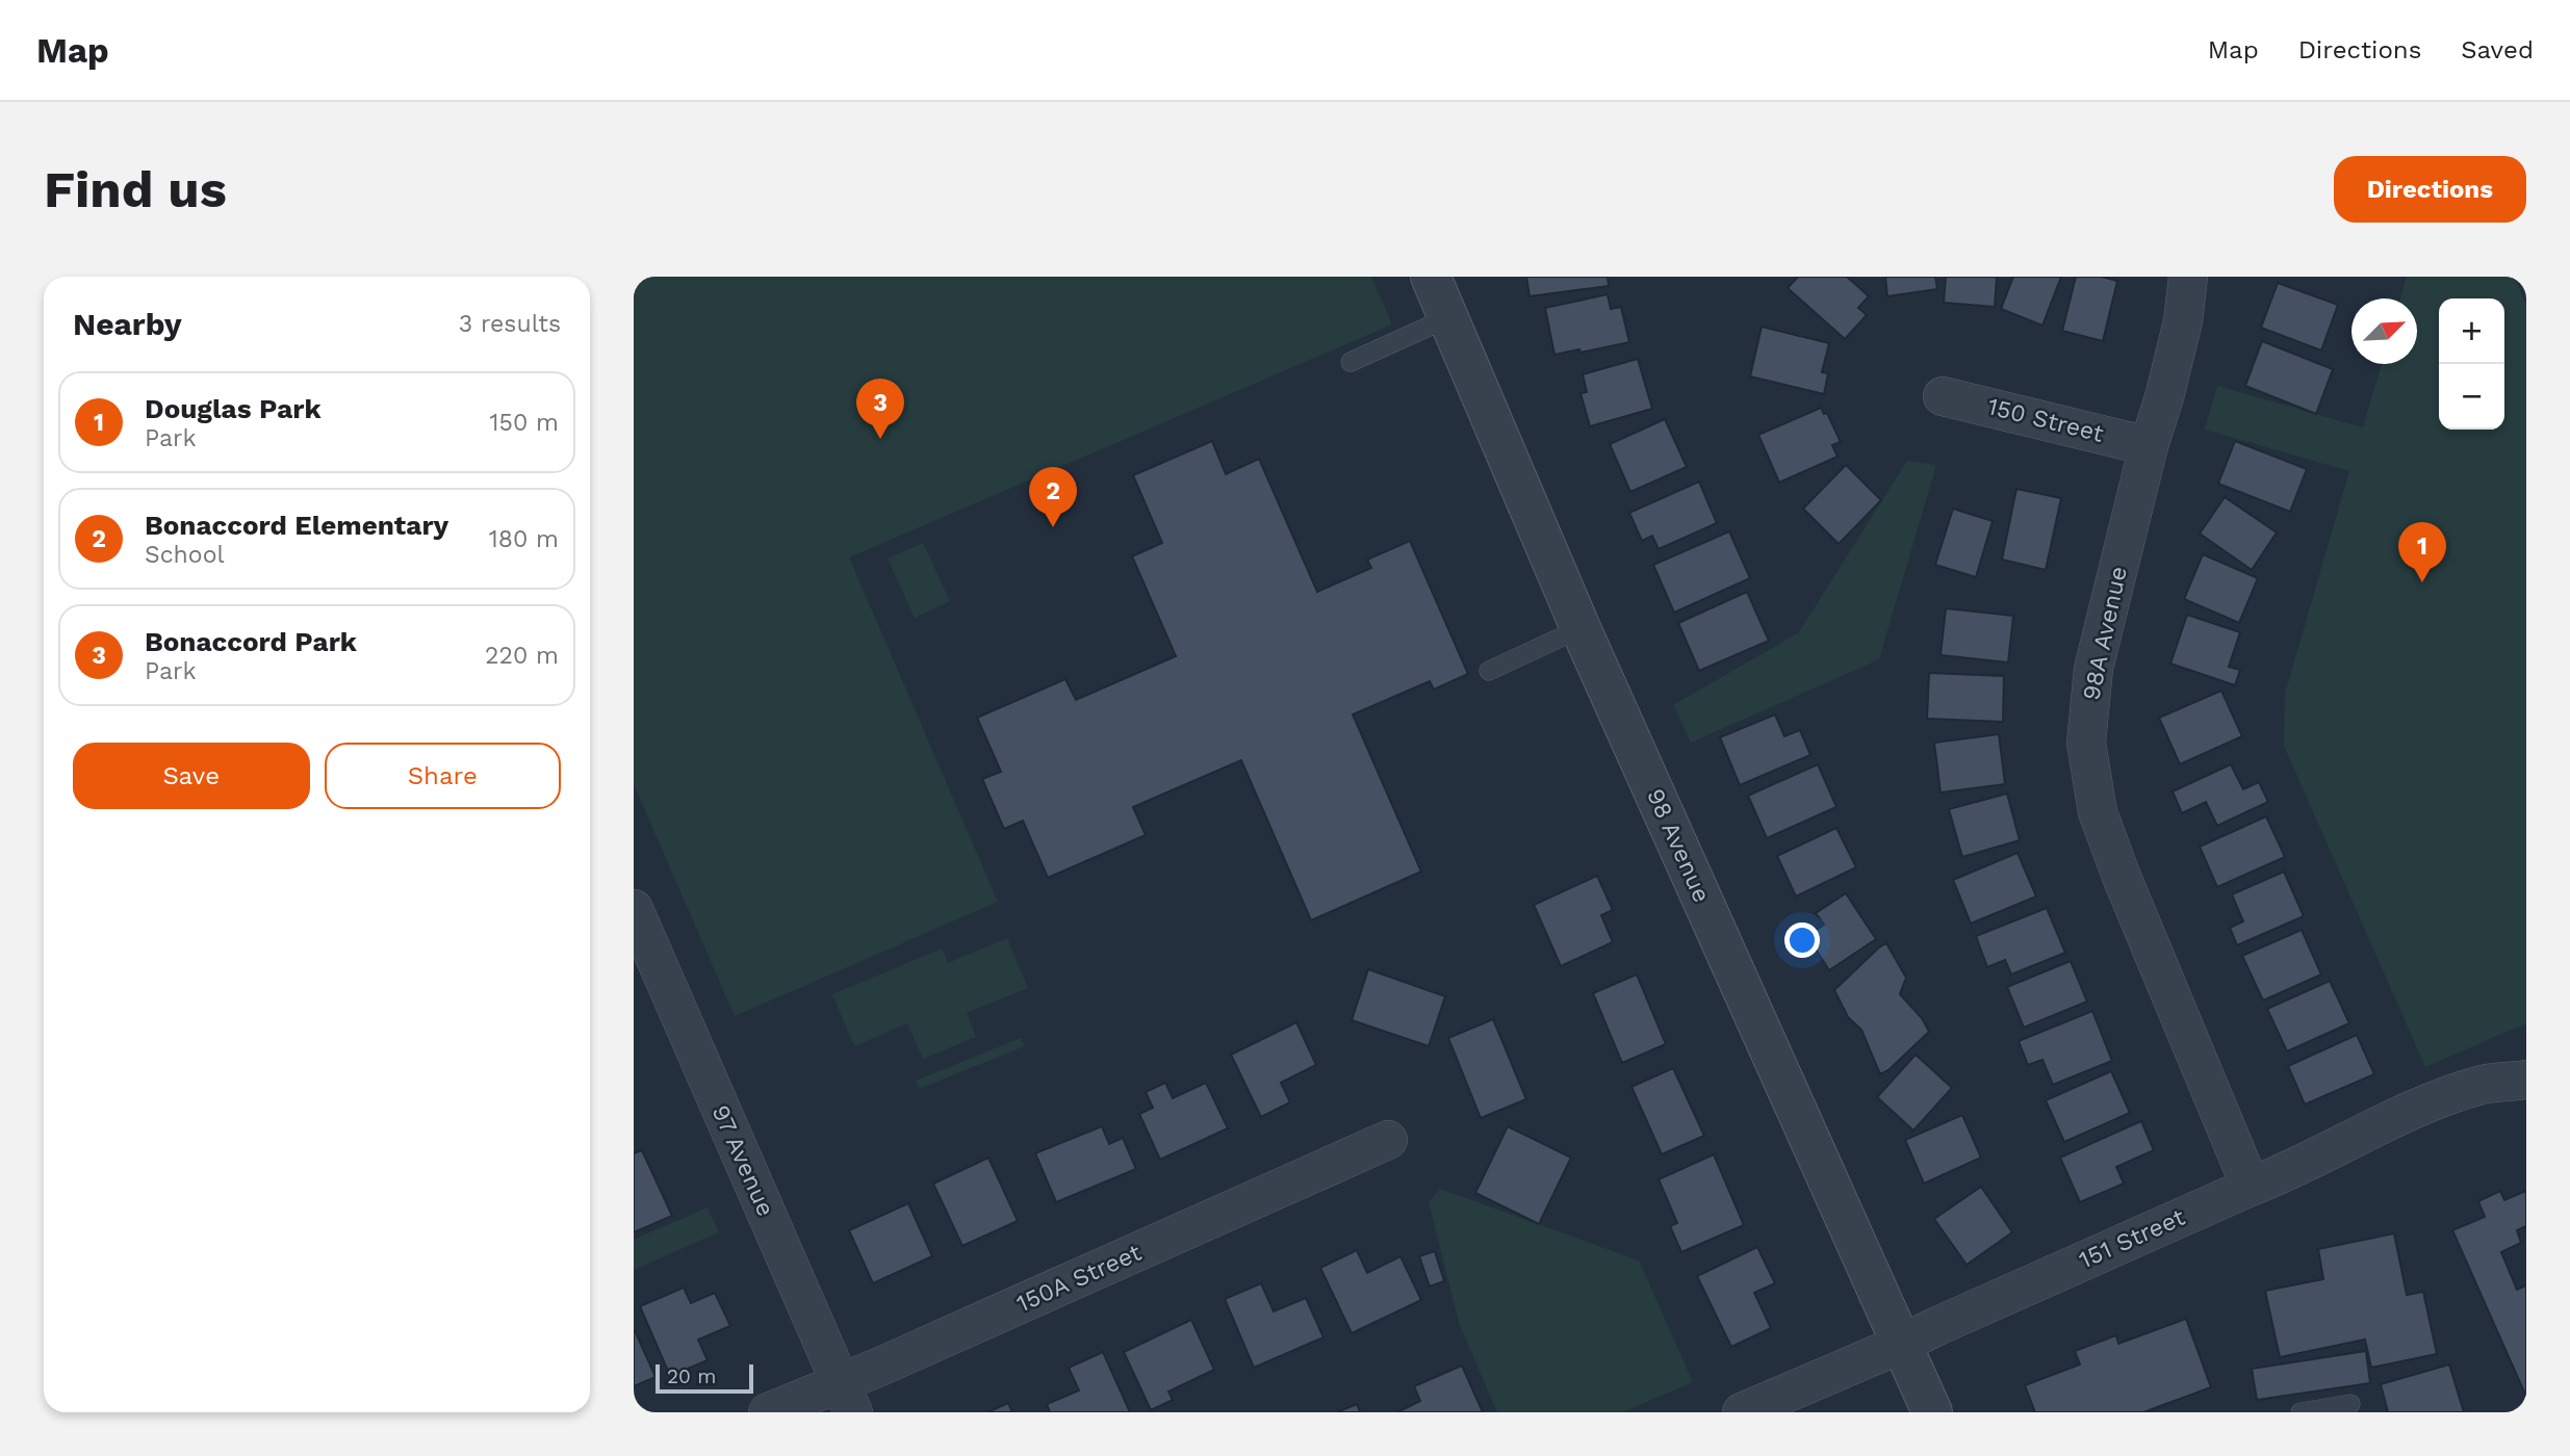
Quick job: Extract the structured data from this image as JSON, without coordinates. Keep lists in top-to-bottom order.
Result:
{
  "streets": {
    "street": [
      "150 Street",
      "98A Avenue",
      "98 Avenue",
      "97 Avenue",
      "151 Street",
      "150A Street"
    ]
  },
  "crossings": [
    ["150 Street", "98A Avenue"],
    ["98A Avenue", "151 Street"],
    ["98 Avenue", "151 Street"],
    ["97 Avenue", "150A Street"]
  ],
  "scale_bar": "20 m",
  "north": "top right",
  "page": {
    "header": "Map",
    "nav": ["Map", "Directions", "Saved"],
    "buttons": [
      "Directions",
      ["Save", "Share"]
    ],
    "title": "Find us",
    "heading": ["Nearby", "3 results"],
    "map_buttons": ["+", "−"],
    "list": [
      {
        "mark": "1",
        "name": "Douglas Park",
        "note": "Park",
        "value": "150 m"
      },
      {
        "mark": "2",
        "name": "Bonaccord Elementary",
        "note": "School",
        "value": "180 m"
      },
      {
        "mark": "3",
        "name": "Bonaccord Park",
        "note": "Park",
        "value": "220 m"
      }
    ],
    "pins": ["3", "2", "1"],
    "scale": "20 m"
  }
}
